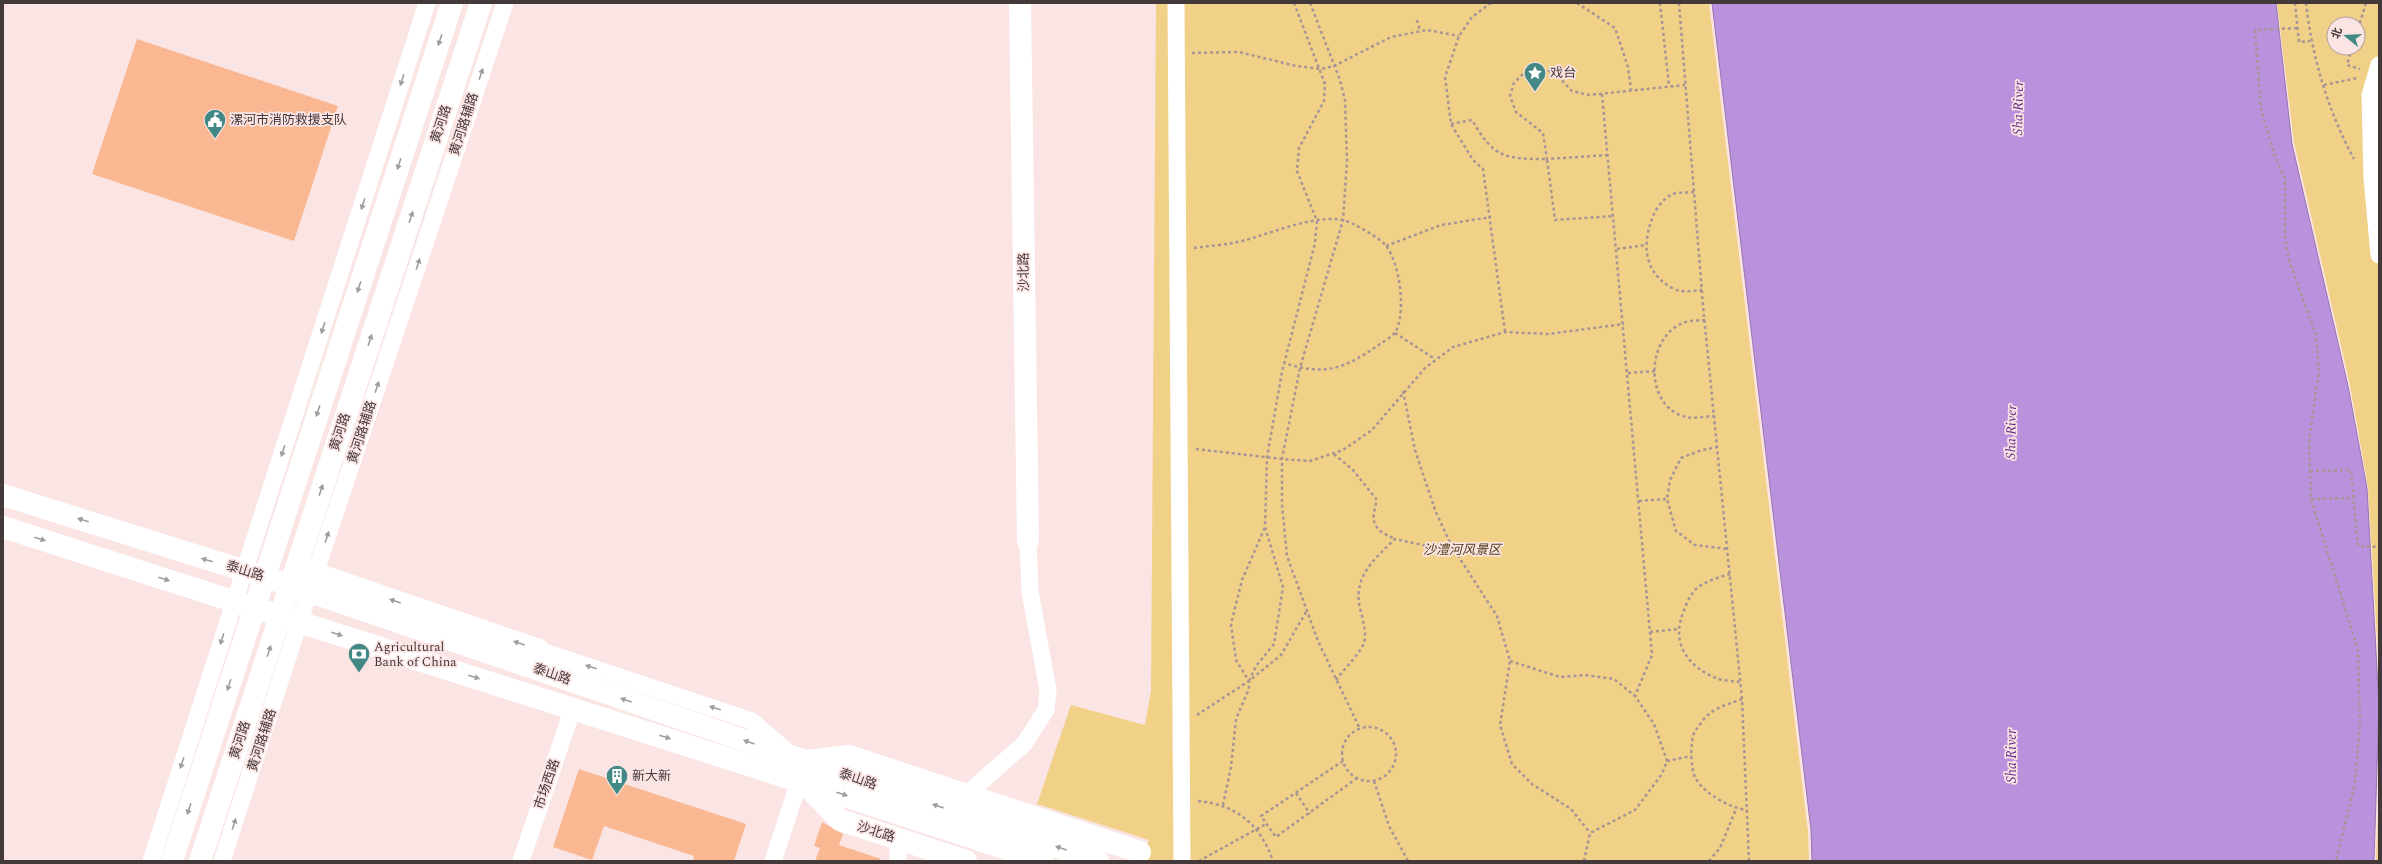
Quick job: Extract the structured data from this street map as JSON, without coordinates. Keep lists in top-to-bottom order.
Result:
{
  "streets": {
    "main road": ["黄河路", "沙北路", "泰山路"],
    "street": ["黄河路辅路", "市场西路"]
  },
  "crossings": [
    ["黄河路", "黄河路辅路"],
    ["黄河路", "泰山路"],
    ["黄河路辅路", "泰山路"],
    ["沙北路", "泰山路"],
    ["泰山路", "市场西路"]
  ],
  "water": ["Sha River"],
  "parks": ["沙澧河风景区"],
  "places": {
    "place": ["戏台"],
    "public building": ["漯河市消防救援支队"],
    "bank": ["Agricultural Bank of China"],
    "building": ["新大新"]
  },
  "north": "left"
}
